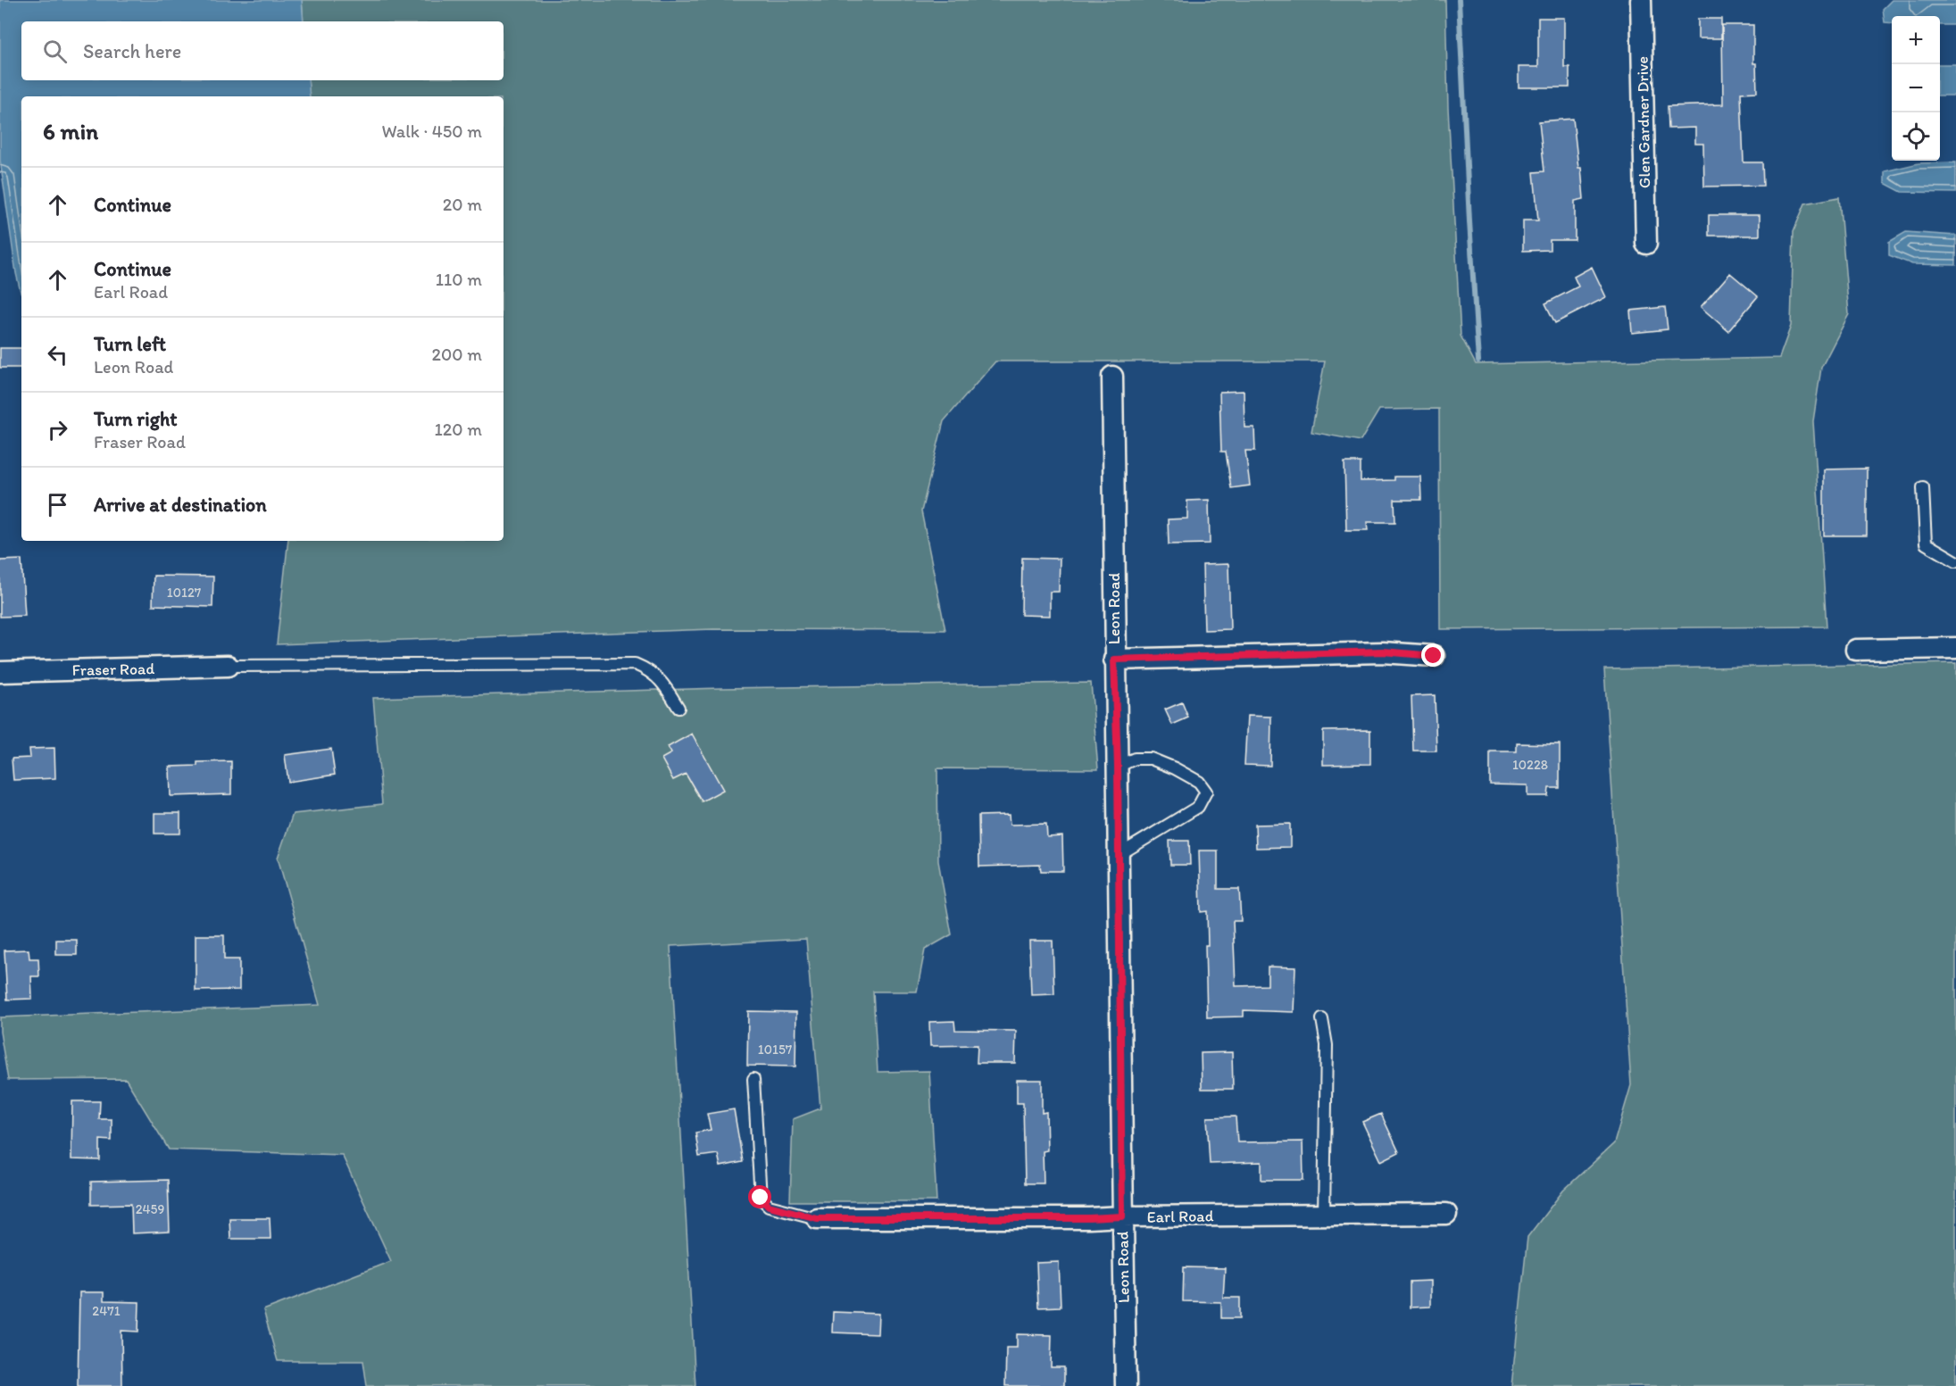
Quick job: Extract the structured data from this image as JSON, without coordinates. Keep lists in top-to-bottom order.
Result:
{
  "streets": {
    "street": [
      "Glen Gardner Drive",
      "Leon Road",
      "Fraser Road",
      "Earl Road"
    ]
  },
  "crossings": [
    ["Leon Road", "Earl Road"]
  ],
  "house_numbers": [
    "10127",
    "10228",
    "10157",
    "2459",
    "2471"
  ],
  "page": {
    "map_buttons": ["+", "−"],
    "search": "Search here",
    "heading": ["6 min", "Walk · 450 m"],
    "list": [
      ["Continue", "20 m"],
      ["Continue", "Earl Road", "110 m"],
      ["Turn left", "Leon Road", "200 m"],
      ["Turn right", "Fraser Road", "120 m"],
      "Arrive at destination"
    ]
  }
}
